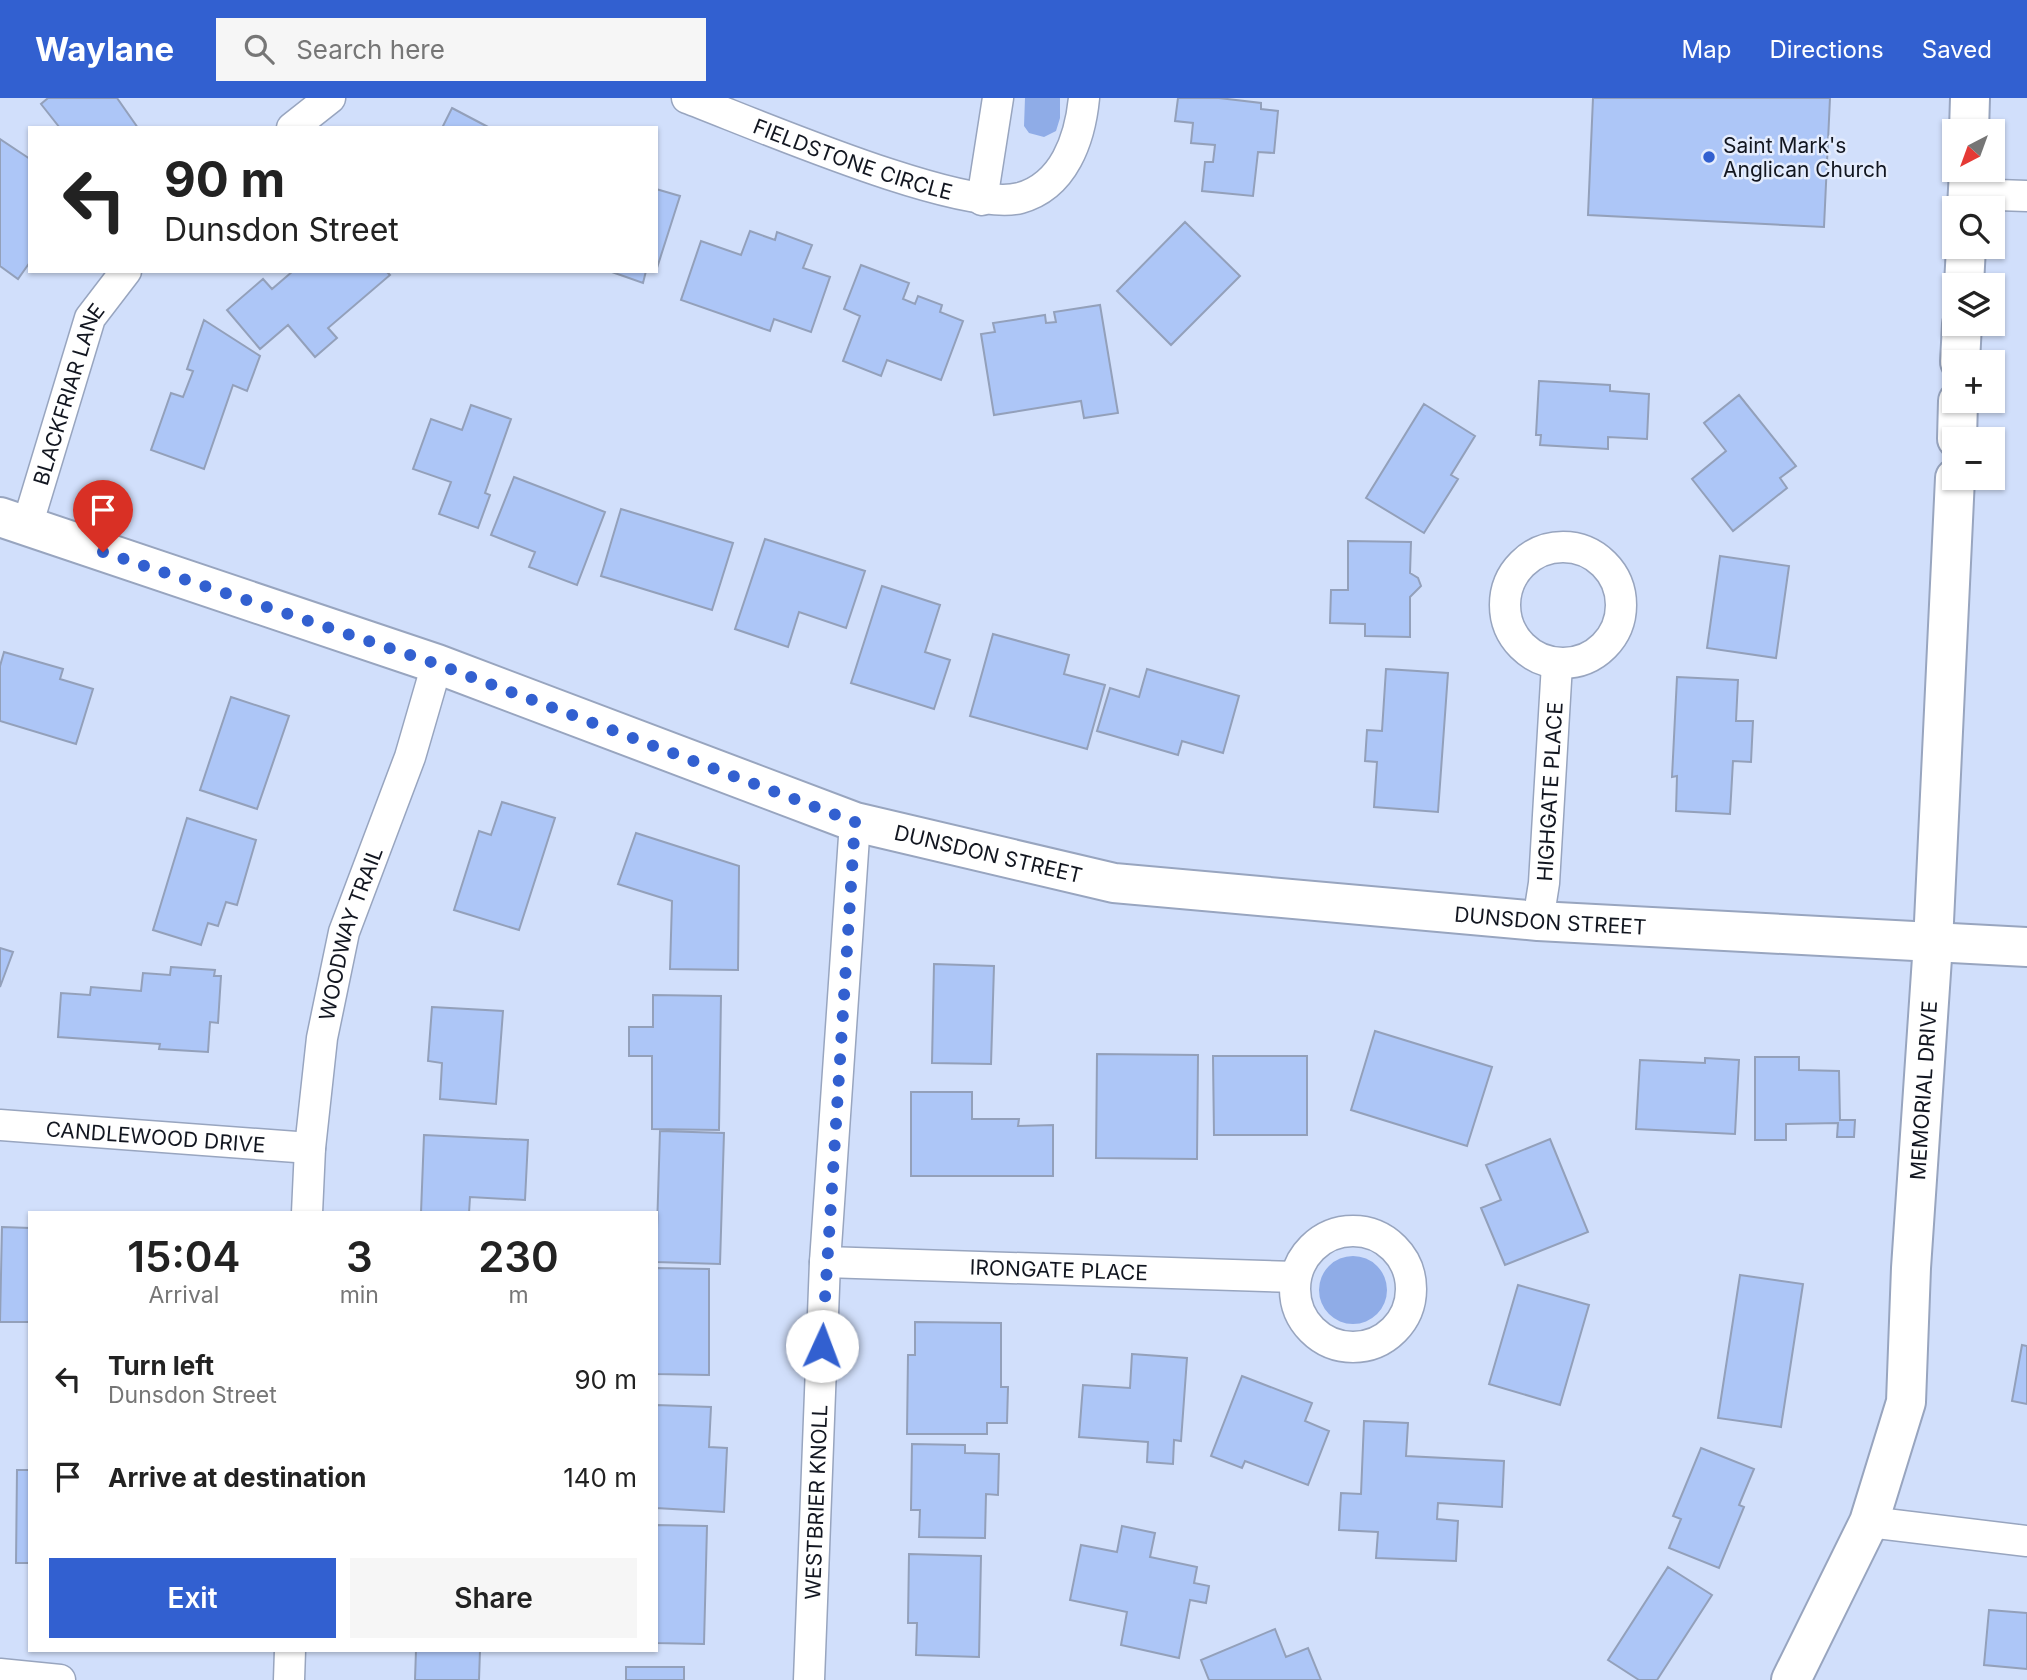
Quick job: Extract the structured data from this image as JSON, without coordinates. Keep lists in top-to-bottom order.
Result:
{
  "streets": {
    "main road": ["DUNSDON STREET", "MEMORIAL DRIVE"],
    "street": [
      "FIELDSTONE CIRCLE",
      "BLACKFRIAR LANE",
      "HIGHGATE PLACE",
      "WOODWAY TRAIL",
      "CANDLEWOOD DRIVE",
      "IRONGATE PLACE",
      "WESTBRIER KNOLL"
    ]
  },
  "crossings": [
    ["BLACKFRIAR LANE", "DUNSDON STREET"],
    ["HIGHGATE PLACE", "DUNSDON STREET"],
    ["DUNSDON STREET", "WOODWAY TRAIL"],
    ["DUNSDON STREET", "MEMORIAL DRIVE"],
    ["DUNSDON STREET", "WESTBRIER KNOLL"],
    ["WOODWAY TRAIL", "CANDLEWOOD DRIVE"],
    ["IRONGATE PLACE", "WESTBRIER KNOLL"]
  ],
  "places": ["Saint Mark's Anglican Church"],
  "north": "bottom left",
  "page": {
    "header": "Waylane",
    "search": "Search here",
    "nav": ["Map", "Directions", "Saved"],
    "map_buttons": ["+", "−"],
    "turn": ["90 m", "Dunsdon Street"],
    "eta": [
      "15:04",
      "Arrival",
      "3",
      "min",
      "230",
      "m"
    ],
    "list": [
      {
        "name": "Turn left",
        "note": "Dunsdon Street",
        "value": "90 m"
      },
      {
        "name": "Arrive at destination",
        "value": "140 m"
      }
    ],
    "buttons": ["Exit", "Share"]
  }
}
